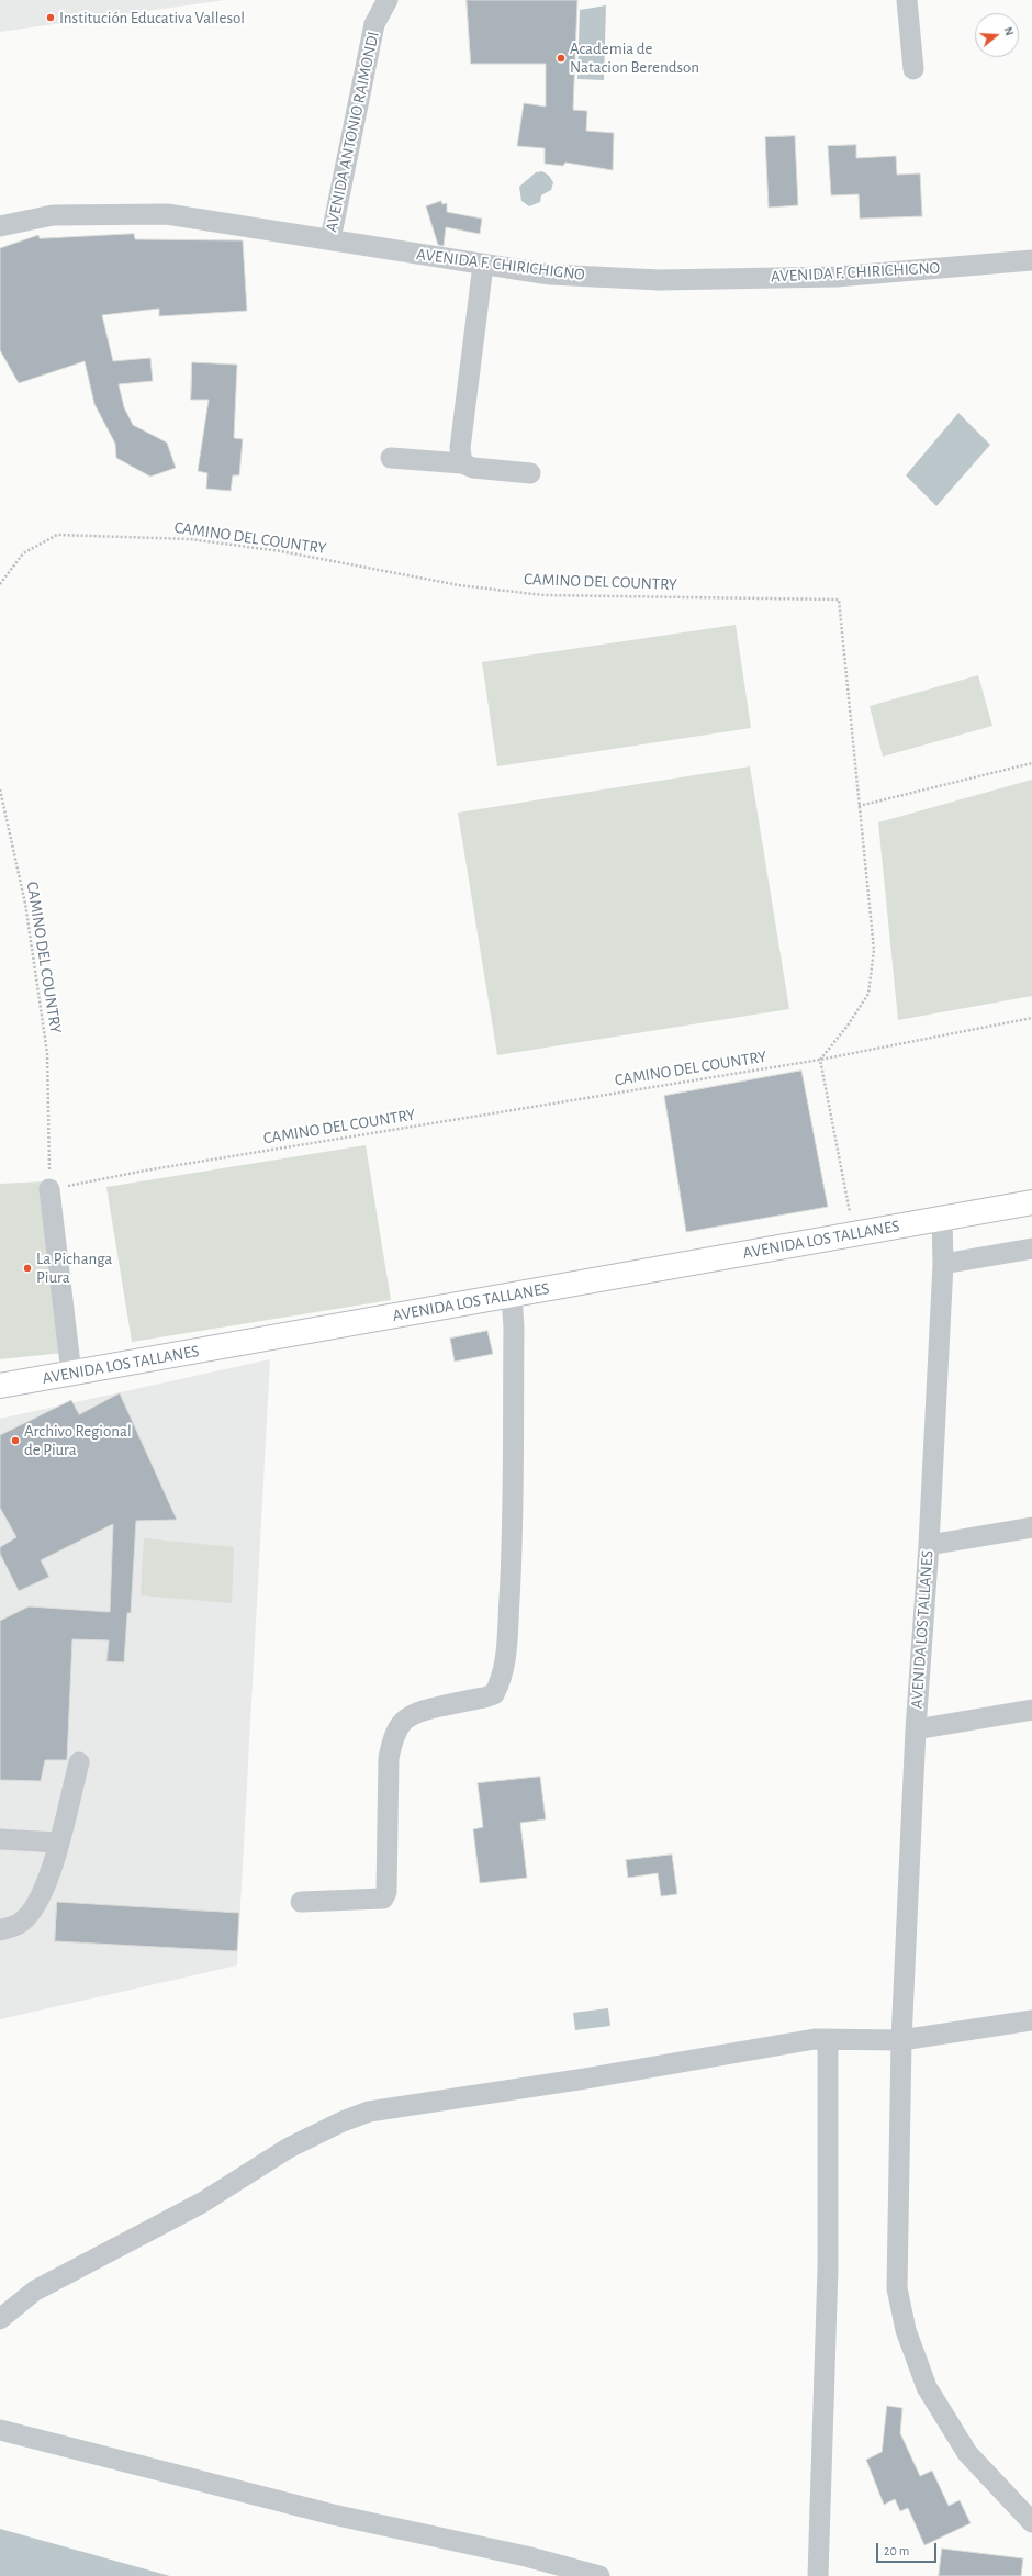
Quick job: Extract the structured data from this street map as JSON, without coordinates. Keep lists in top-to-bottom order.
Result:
{
  "streets": {
    "main road": ["AVENIDA LOS TALLANES"],
    "street": ["AVENIDA ANTONIO RAIMONDI", "AVENIDA F. CHIRICHIGNO"],
    "path": ["CAMINO DEL COUNTRY"]
  },
  "crossings": [
    ["AVENIDA ANTONIO RAIMONDI", "AVENIDA F. CHIRICHIGNO"]
  ],
  "places": [
    "Institución Educativa Vallesol",
    "Academia de Natacion Berendson",
    "La Pichanga Piura",
    "Archivo Regional de Piura"
  ],
  "scale_bar": "20 m",
  "north": "right"
}
